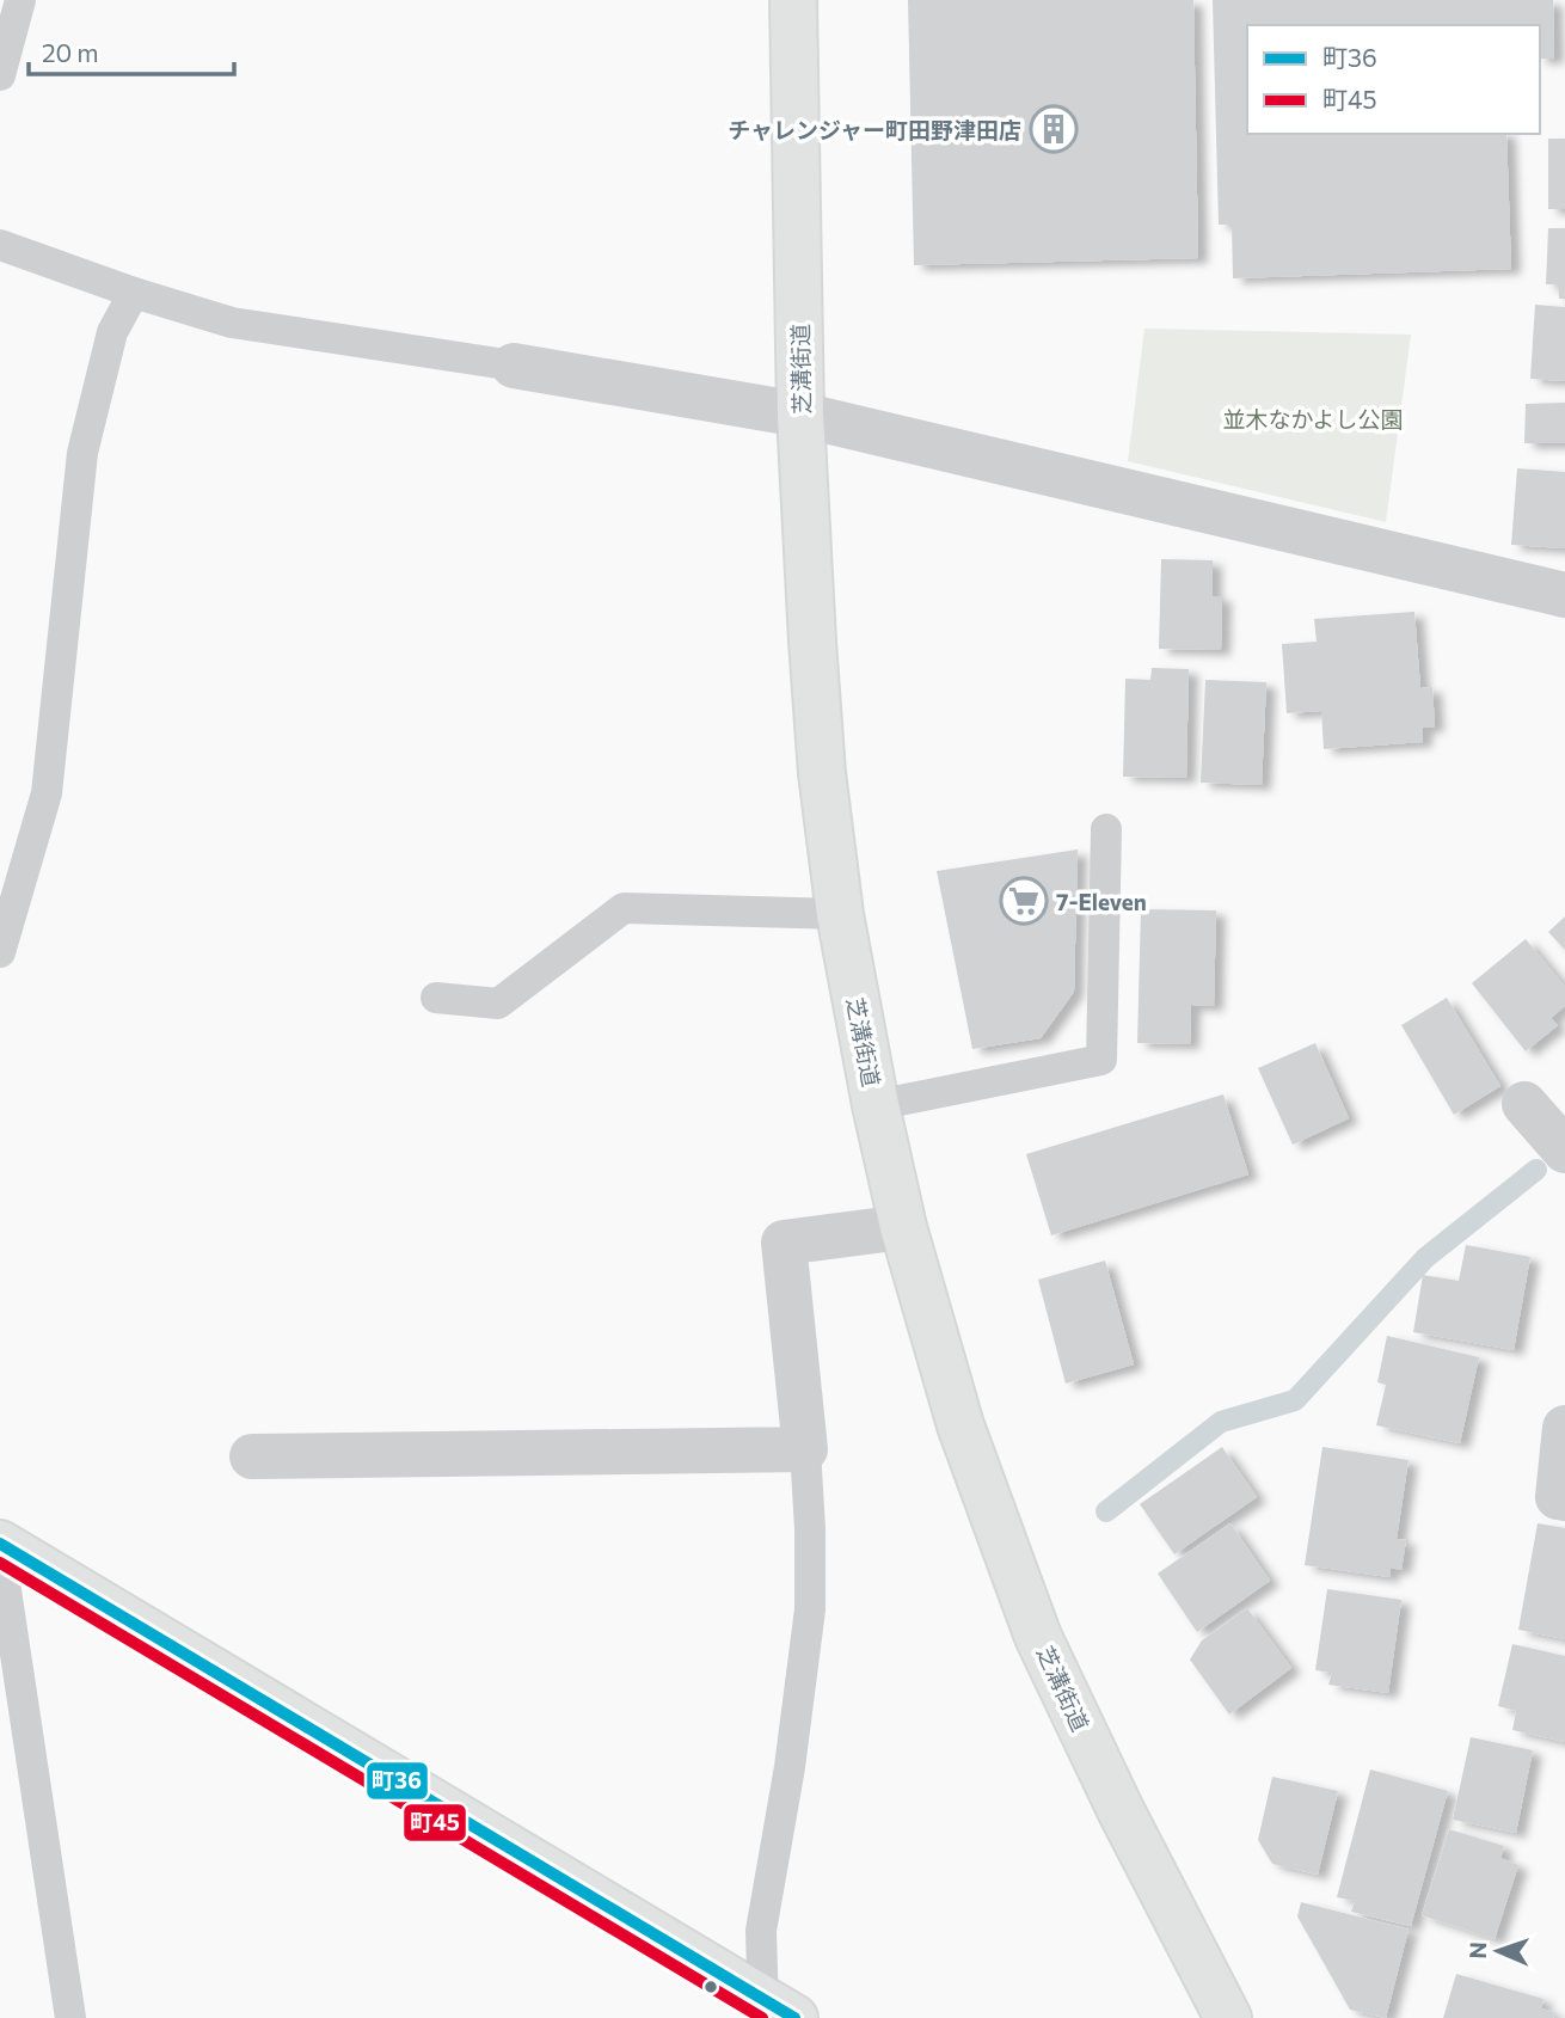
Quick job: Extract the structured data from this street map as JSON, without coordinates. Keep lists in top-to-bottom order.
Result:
{
  "streets": {
    "main road": ["芝溝街道"]
  },
  "parks": ["並木なかよし公園"],
  "places": {
    "building": ["チャレンジャー町田野津田店"],
    "supermarket": ["7-Eleven"]
  },
  "lines": ["transit line 町36", "transit line 町45"],
  "legend": ["町36", "町45"],
  "scale_bar": "20 m",
  "north": "left"
}
